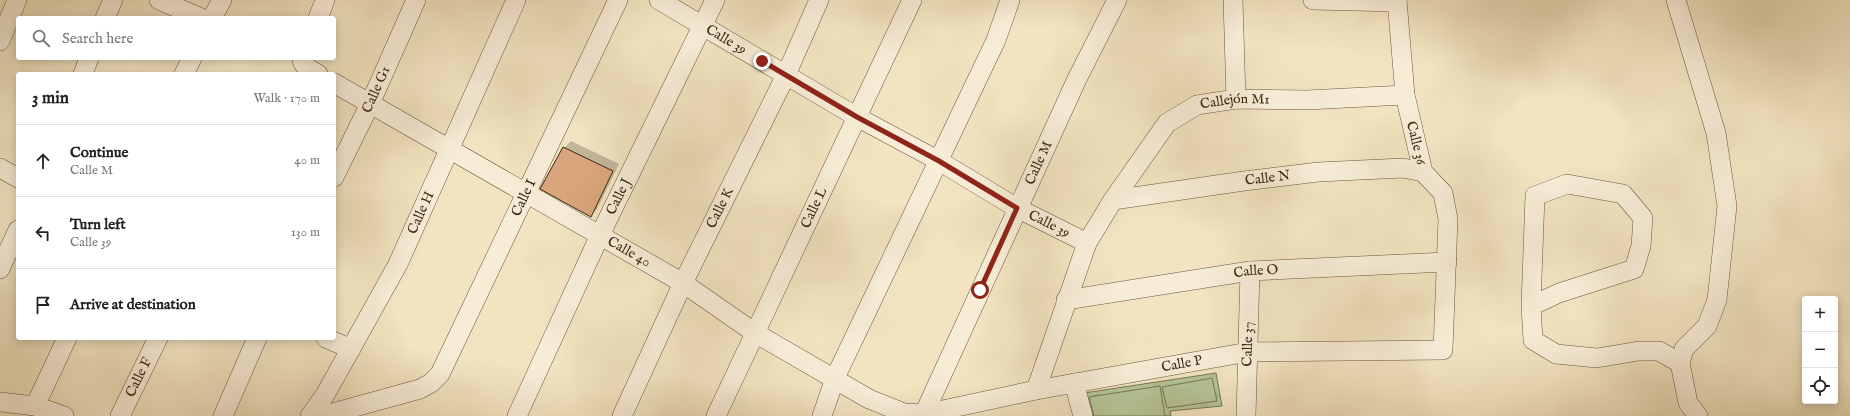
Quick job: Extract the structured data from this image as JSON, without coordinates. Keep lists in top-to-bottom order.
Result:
{
  "streets": {
    "street": [
      "Calle 39",
      "Calle G1",
      "Callejón M1",
      "Calle 36",
      "Calle M",
      "Calle N",
      "Calle J",
      "Calle I",
      "Calle K",
      "Calle L",
      "Calle H",
      "Calle 40",
      "Calle O",
      "Calle 37",
      "Calle P",
      "Calle F"
    ]
  },
  "crossings": [
    ["Calle 39", "Callejón M1"],
    ["Calle 39", "Calle M"],
    ["Calle 39", "Calle J"],
    ["Calle 39", "Calle K"],
    ["Calle 39", "Calle L"],
    ["Calle G1", "Calle 40"],
    ["Callejón M1", "Calle 36"],
    ["Callejón M1", "Calle N"],
    ["Callejón M1", "Calle O"],
    ["Callejón M1", "Calle P"],
    ["Calle 36", "Calle N"],
    ["Calle 36", "Calle O"],
    ["Calle 36", "Calle P"],
    ["Calle M", "Calle 40"],
    ["Calle M", "Calle P"],
    ["Calle J", "Calle 40"],
    ["Calle I", "Calle 40"],
    ["Calle K", "Calle 40"],
    ["Calle L", "Calle 40"],
    ["Calle H", "Calle 40"],
    ["Calle 40", "Calle P"],
    ["Calle O", "Calle 37"],
    ["Calle 37", "Calle P"]
  ],
  "page": {
    "search": "Search here",
    "heading": ["3 min", "Walk · 170 m"],
    "list": [
      ["Continue", "Calle M", "40 m"],
      ["Turn left", "Calle 39", "130 m"],
      "Arrive at destination"
    ],
    "map_buttons": ["+", "−"]
  }
}
